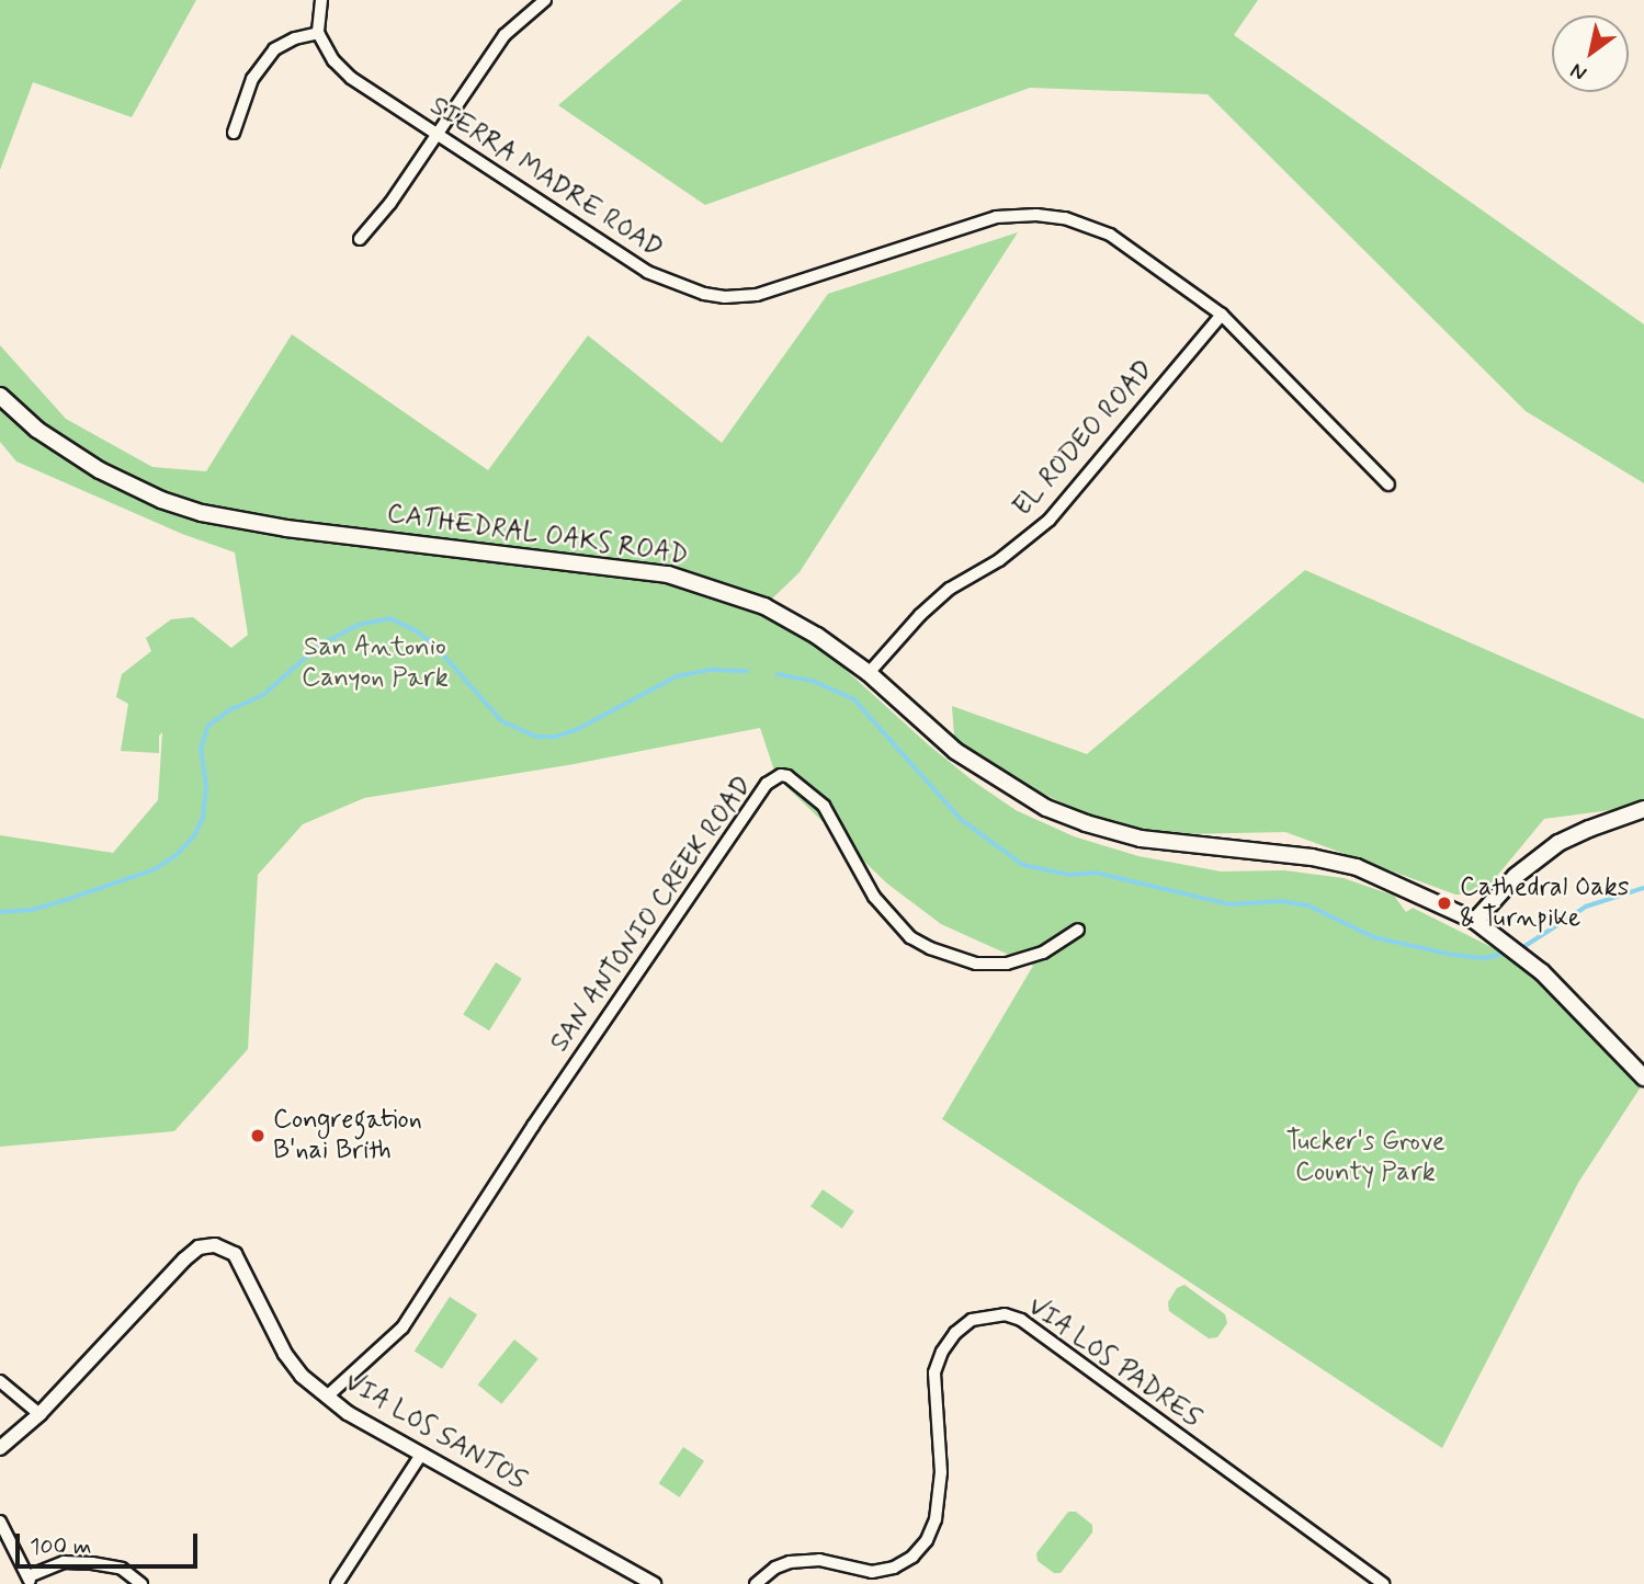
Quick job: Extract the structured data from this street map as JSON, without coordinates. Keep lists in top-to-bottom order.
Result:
{
  "streets": {
    "main road": ["CATHEDRAL OAKS ROAD"],
    "street": [
      "SIERRA MADRE ROAD",
      "EL RODEO ROAD",
      "SAN ANTONIO CREEK ROAD",
      "VIA LOS PADRES",
      "VIA LOS SANTOS"
    ]
  },
  "crossings": [
    ["SIERRA MADRE ROAD", "EL RODEO ROAD"],
    ["EL RODEO ROAD", "CATHEDRAL OAKS ROAD"],
    ["SAN ANTONIO CREEK ROAD", "VIA LOS SANTOS"]
  ],
  "parks": ["San Antonio Canyon Park", "Tucker's Grove County Park"],
  "places": ["Cathedral Oaks & Turnpike", "Congregation B'nai Brith"],
  "scale_bar": "100 m",
  "north": "bottom left"
}
